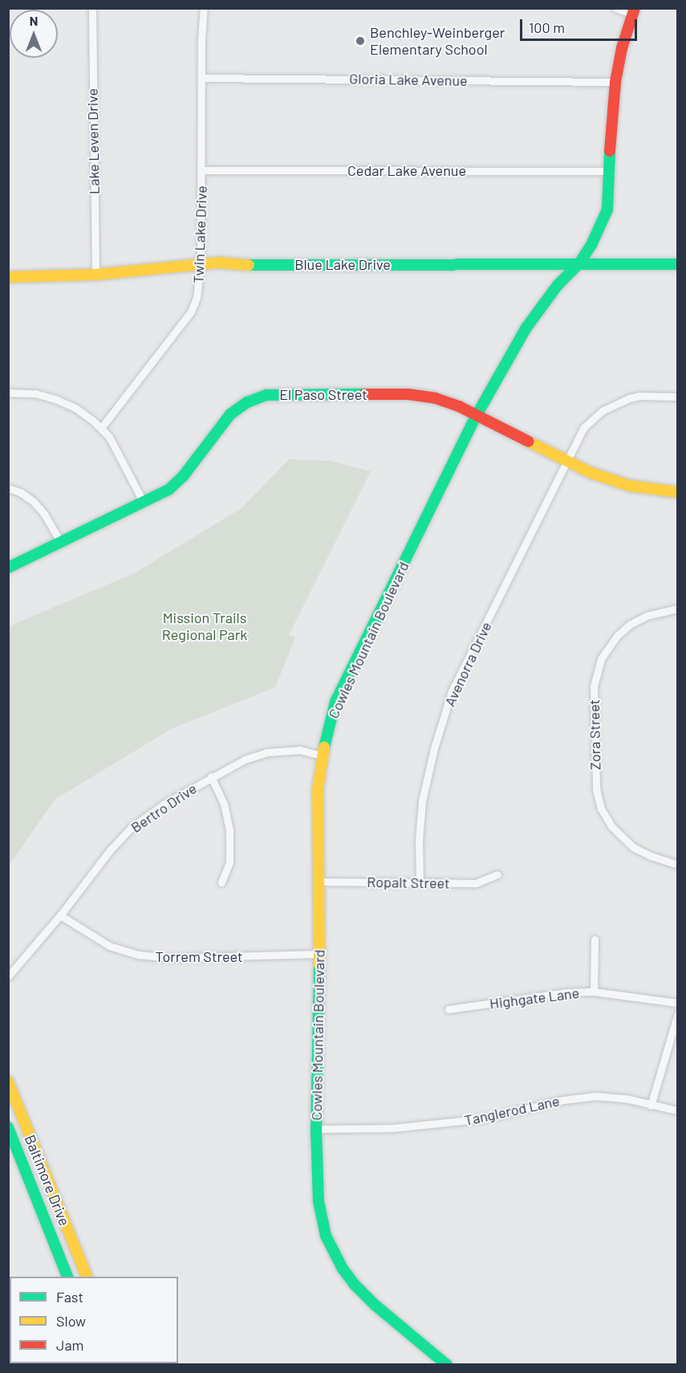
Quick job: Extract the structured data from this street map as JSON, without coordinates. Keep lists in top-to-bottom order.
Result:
{
  "streets": {
    "street": [
      "Gloria Lake Avenue",
      "Lake Leven Drive",
      "Cedar Lake Avenue",
      "Twin Lake Drive",
      "Blue Lake Drive",
      "El Paso Street",
      "Cowles Mountain Boulevard",
      "Avenorra Drive",
      "Zora Street",
      "Bertro Drive",
      "Ropalt Street",
      "Torrem Street",
      "Highgate Lane",
      "Tanglerod Lane",
      "Baltimore Drive"
    ]
  },
  "crossings": [
    ["Gloria Lake Avenue", "Twin Lake Drive"],
    ["Gloria Lake Avenue", "Cowles Mountain Boulevard"],
    ["Lake Leven Drive", "Blue Lake Drive"],
    ["Cedar Lake Avenue", "Twin Lake Drive"],
    ["Cedar Lake Avenue", "Cowles Mountain Boulevard"],
    ["Twin Lake Drive", "Blue Lake Drive"],
    ["Blue Lake Drive", "Cowles Mountain Boulevard"],
    ["El Paso Street", "Cowles Mountain Boulevard"],
    ["El Paso Street", "Avenorra Drive"],
    ["Cowles Mountain Boulevard", "Bertro Drive"],
    ["Cowles Mountain Boulevard", "Ropalt Street"],
    ["Cowles Mountain Boulevard", "Torrem Street"],
    ["Cowles Mountain Boulevard", "Tanglerod Lane"],
    ["Avenorra Drive", "Ropalt Street"],
    ["Bertro Drive", "Torrem Street"]
  ],
  "parks": ["Mission Trails Regional Park"],
  "places": ["Benchley-Weinberger Elementary School"],
  "legend": ["Fast", "Slow", "Jam"],
  "scale_bar": "100 m",
  "north": "top"
}
